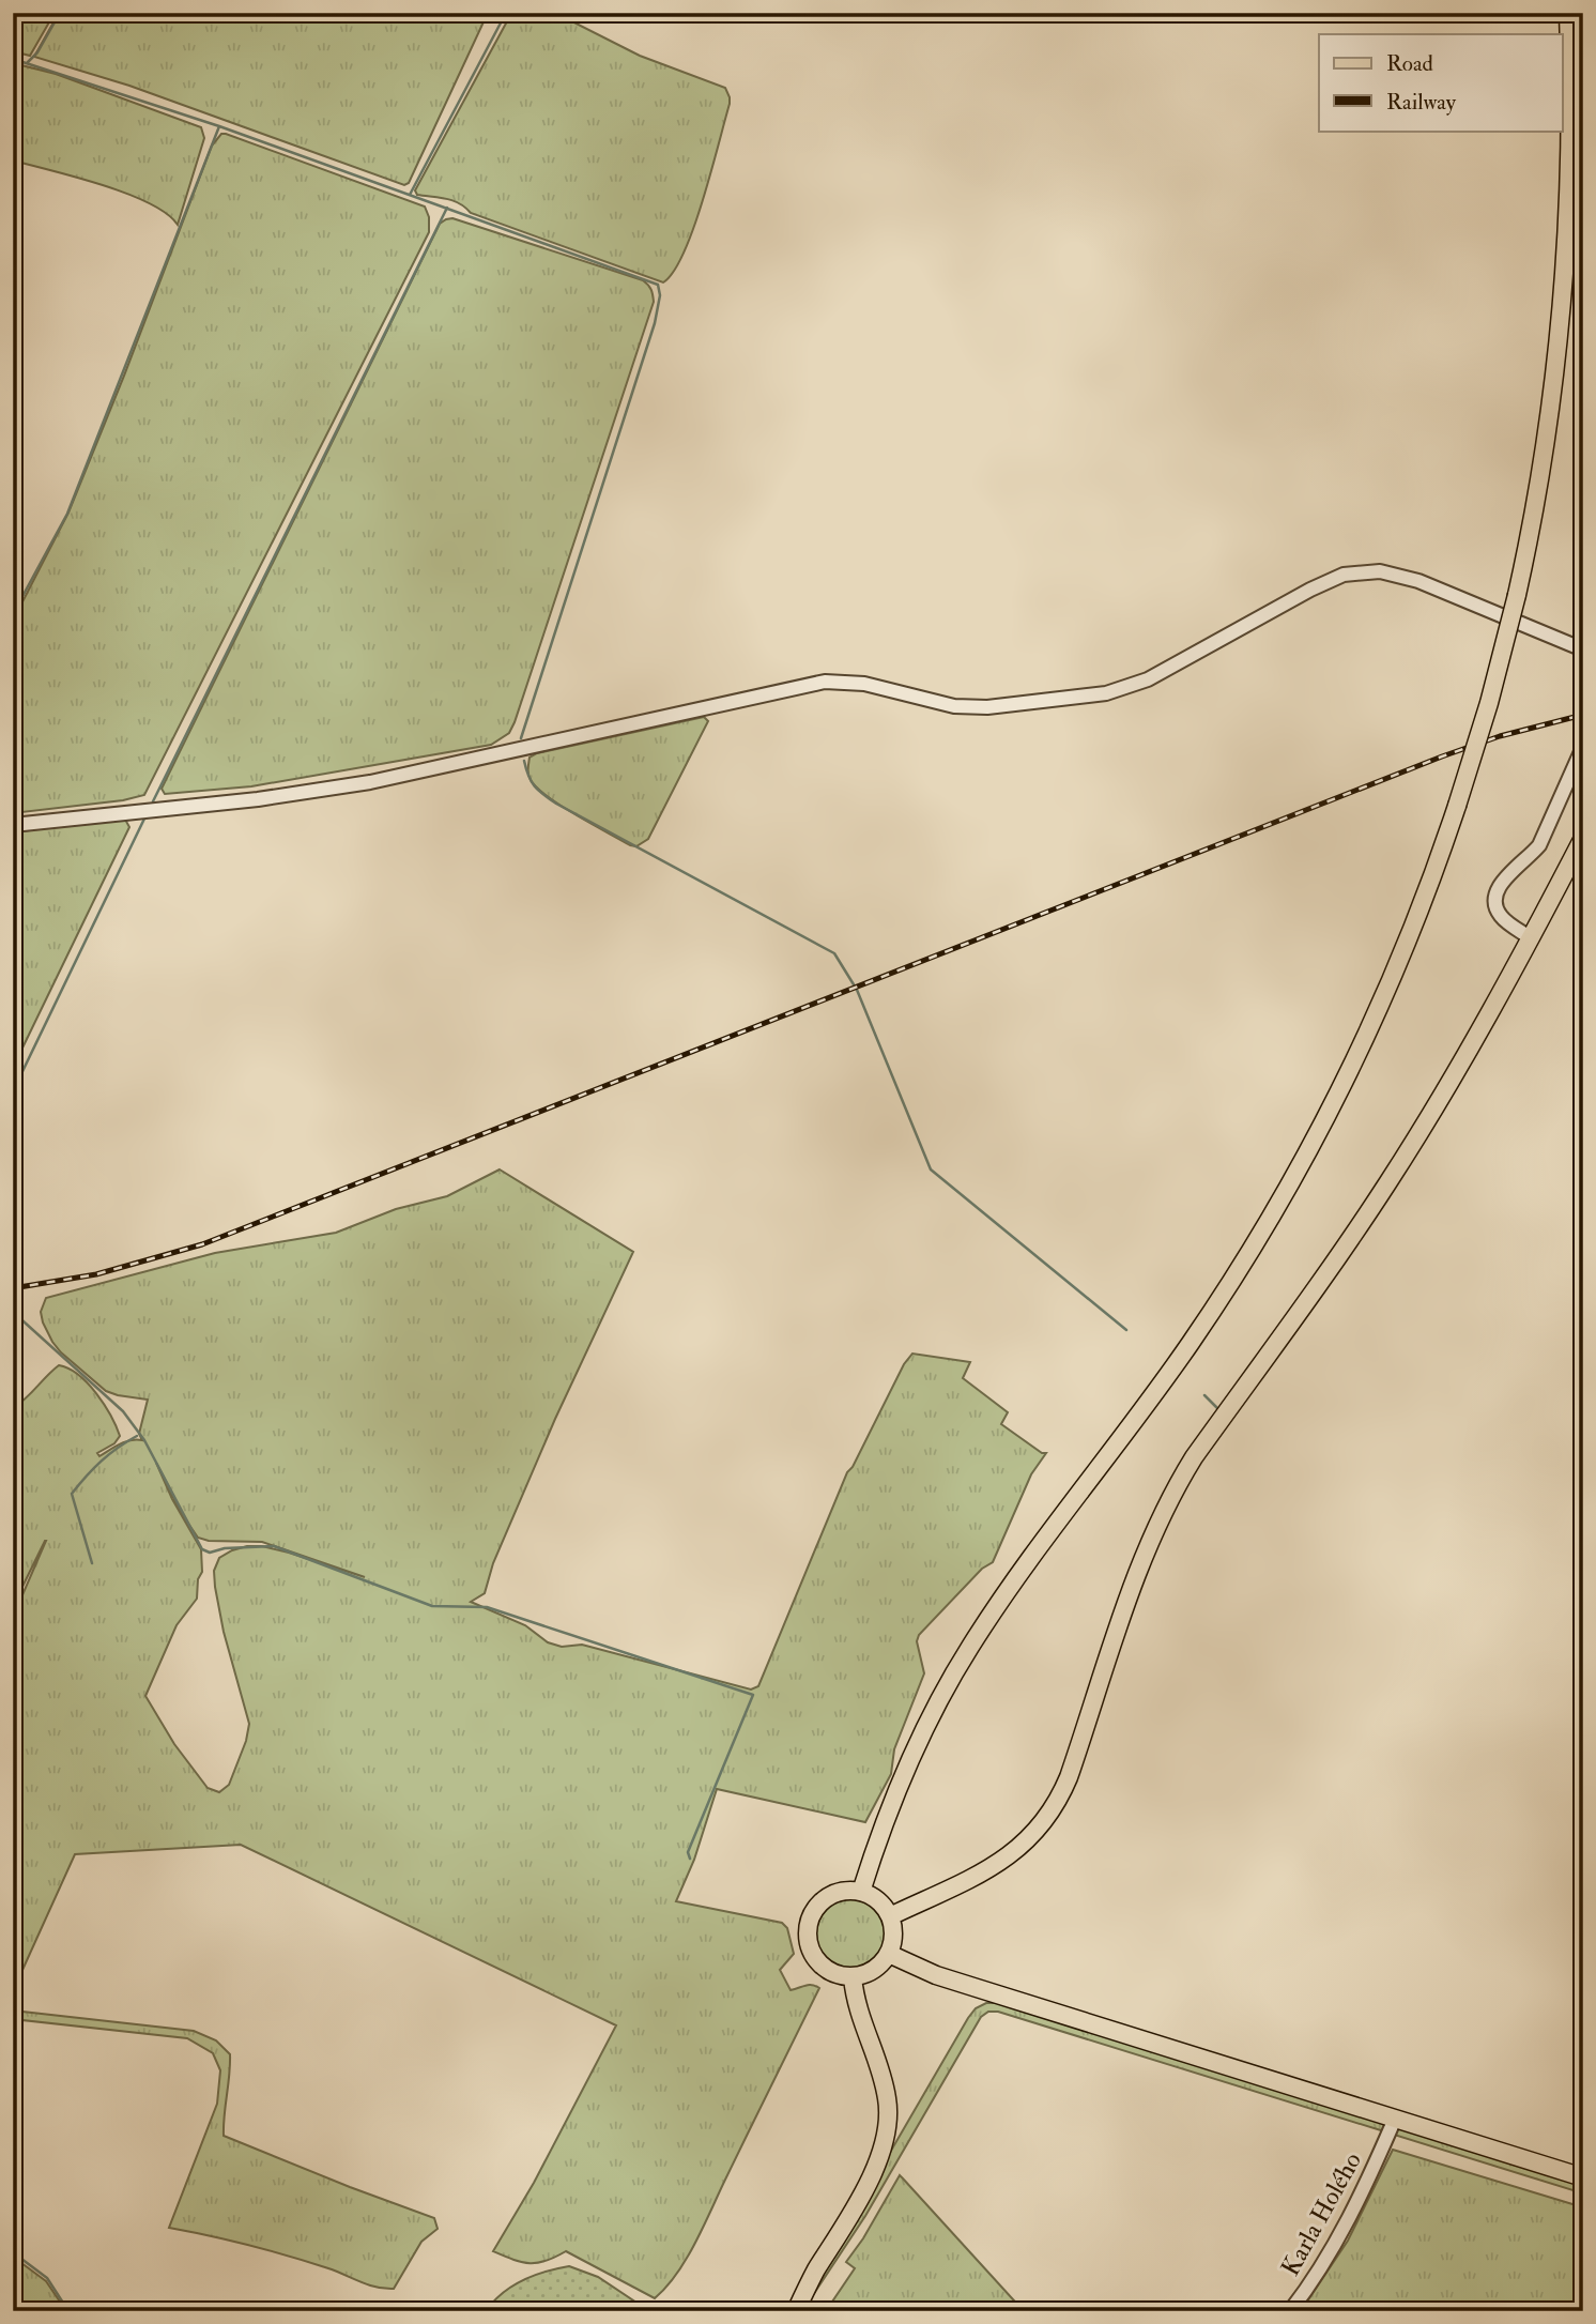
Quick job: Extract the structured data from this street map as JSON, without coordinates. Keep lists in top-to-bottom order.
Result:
{
  "streets": {
    "street": ["Karla Holého"]
  },
  "legend": ["Road", "Railway"]
}
